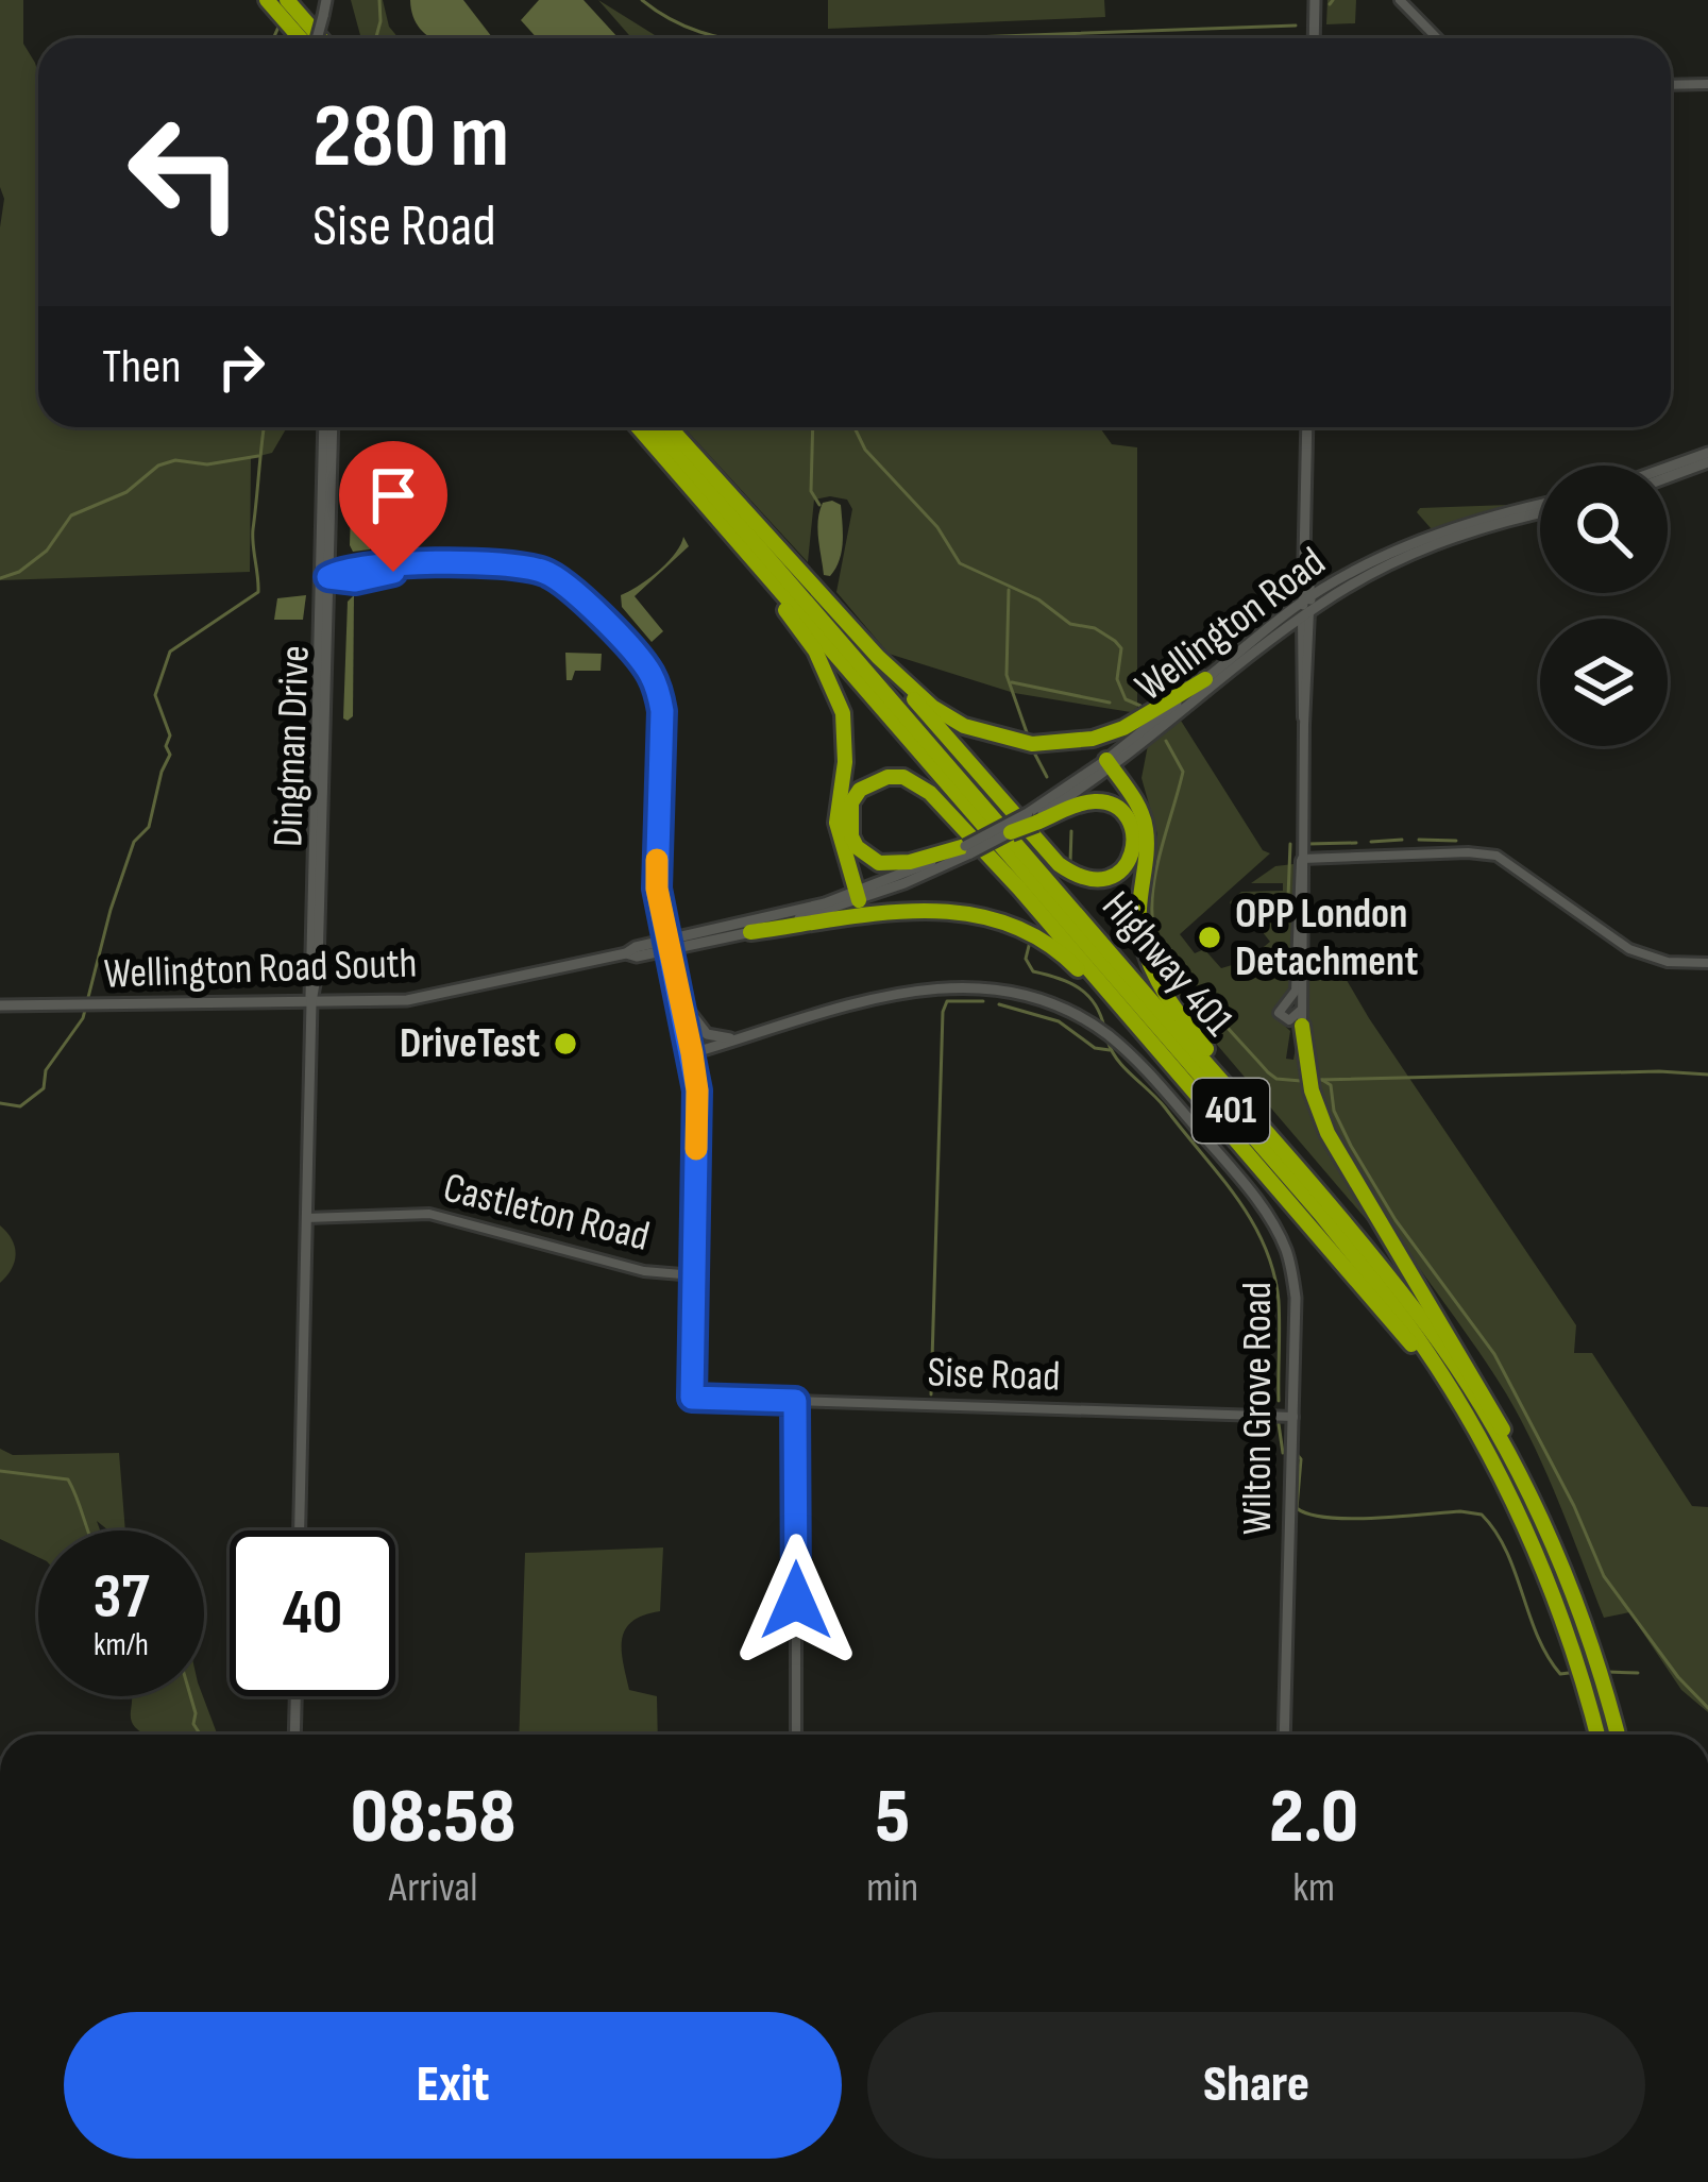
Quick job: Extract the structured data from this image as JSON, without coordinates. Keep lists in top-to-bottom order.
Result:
{
  "streets": {
    "highway": ["Highway 401", "401"],
    "main road": [
      "Wellington Road",
      "Dingman Drive",
      "Wellington Road South",
      "Wilton Grove Road"
    ],
    "street": ["Castleton Road", "Sise Road"]
  },
  "crossings": [
    ["Wellington Road", "Wellington Road South"],
    ["Dingman Drive", "Wellington Road South"],
    ["Dingman Drive", "Castleton Road"],
    ["Castleton Road", "Sise Road"],
    ["Sise Road", "Wilton Grove Road"]
  ],
  "places": ["OPP London Detachment", "DriveTest"],
  "page": {
    "turn": ["280 m", "Sise Road"],
    "then": "Then",
    "speed": "37 km/h",
    "limit": "40",
    "eta": [
      "08:58",
      "Arrival",
      "5",
      "min",
      "2.0",
      "km"
    ],
    "buttons": ["Exit", "Share"]
  }
}
